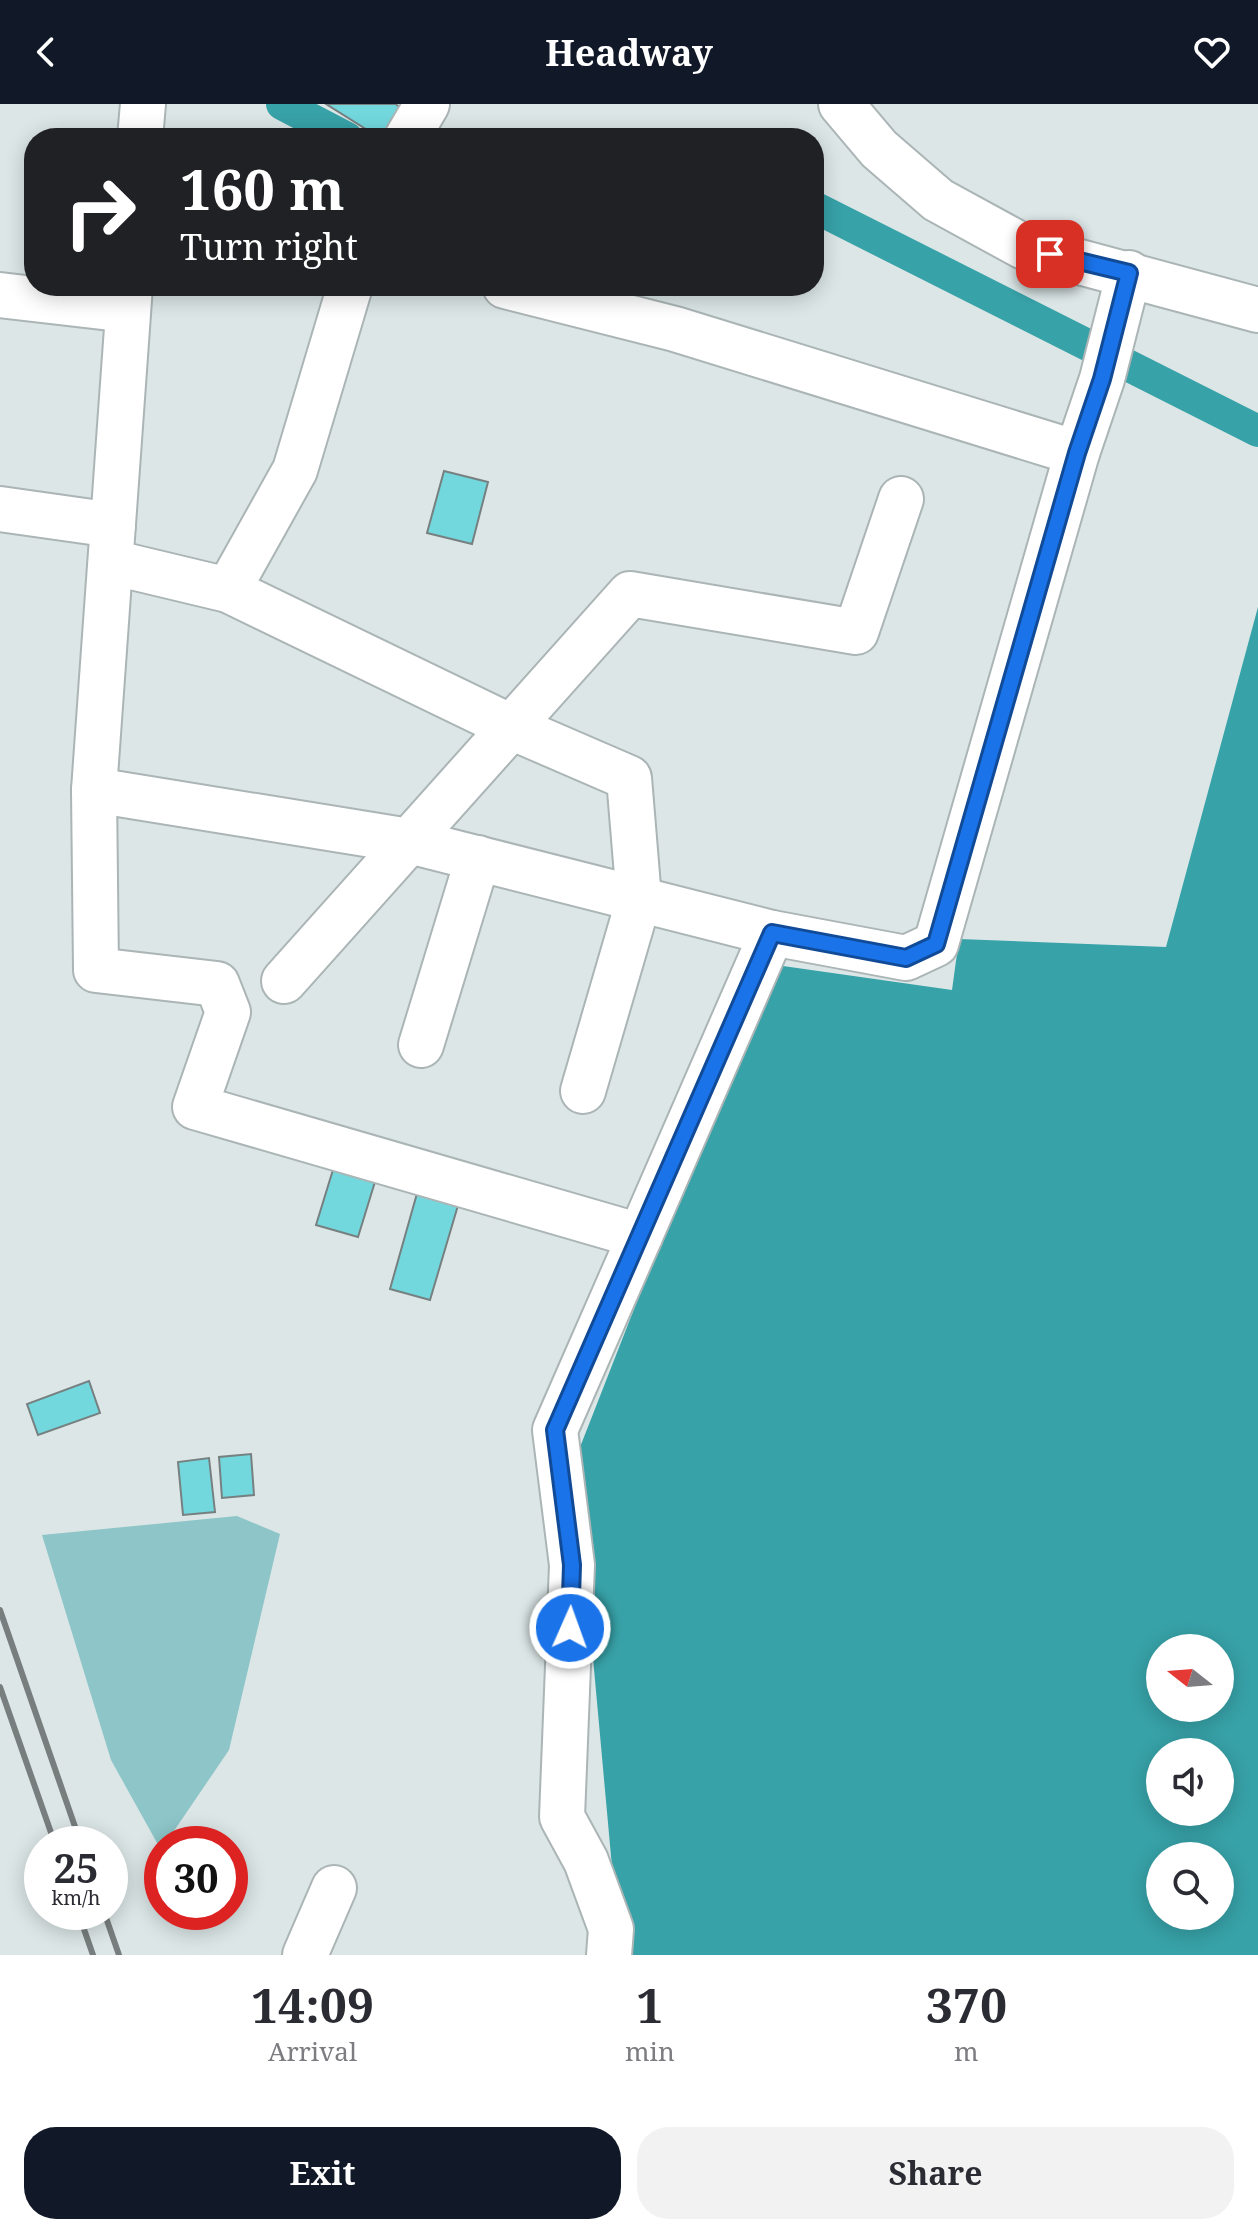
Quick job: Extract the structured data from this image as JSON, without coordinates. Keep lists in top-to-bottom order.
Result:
{
  "north": "left",
  "page": {
    "header": "Headway",
    "turn": ["160 m", "Turn right"],
    "speed": "25 km/h",
    "limit": "30",
    "eta": [
      "14:09",
      "Arrival",
      "1",
      "min",
      "370",
      "m"
    ],
    "buttons": ["Exit", "Share"]
  }
}
